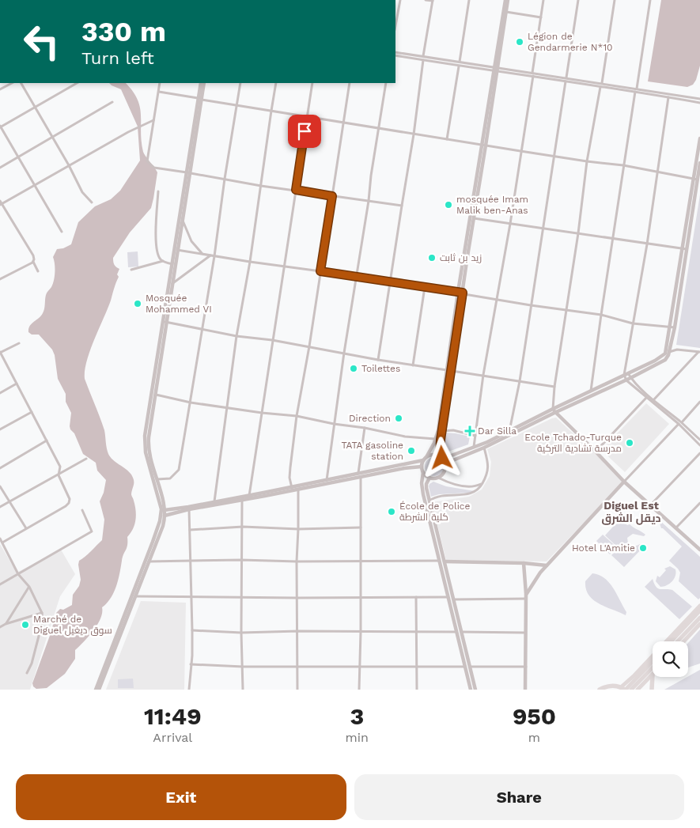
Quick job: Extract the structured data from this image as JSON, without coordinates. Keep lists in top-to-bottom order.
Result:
{
  "districts": ["Diguel Est ديقل الشرق"],
  "places": {
    "other": [
      "Légion de Gendarmerie N*10",
      "mosquée Imam Malik ben-Anas",
      "زيد بن ثابت",
      "Mosquée Mohammed VI",
      "Toilettes",
      "Direction",
      "Ecole Tchado-Turque مدرسة تشادية التركية",
      "TATA gasoline station",
      "École de Police كلية الشرطة",
      "Hotel L'Amitie",
      "Marché de Diguel سوق ديغيل"
    ],
    "health": ["Dar Silla"]
  },
  "page": {
    "turn": ["330 m", "Turn left"],
    "eta": [
      "11:49",
      "Arrival",
      "3",
      "min",
      "950",
      "m"
    ],
    "buttons": ["Exit", "Share"]
  }
}
